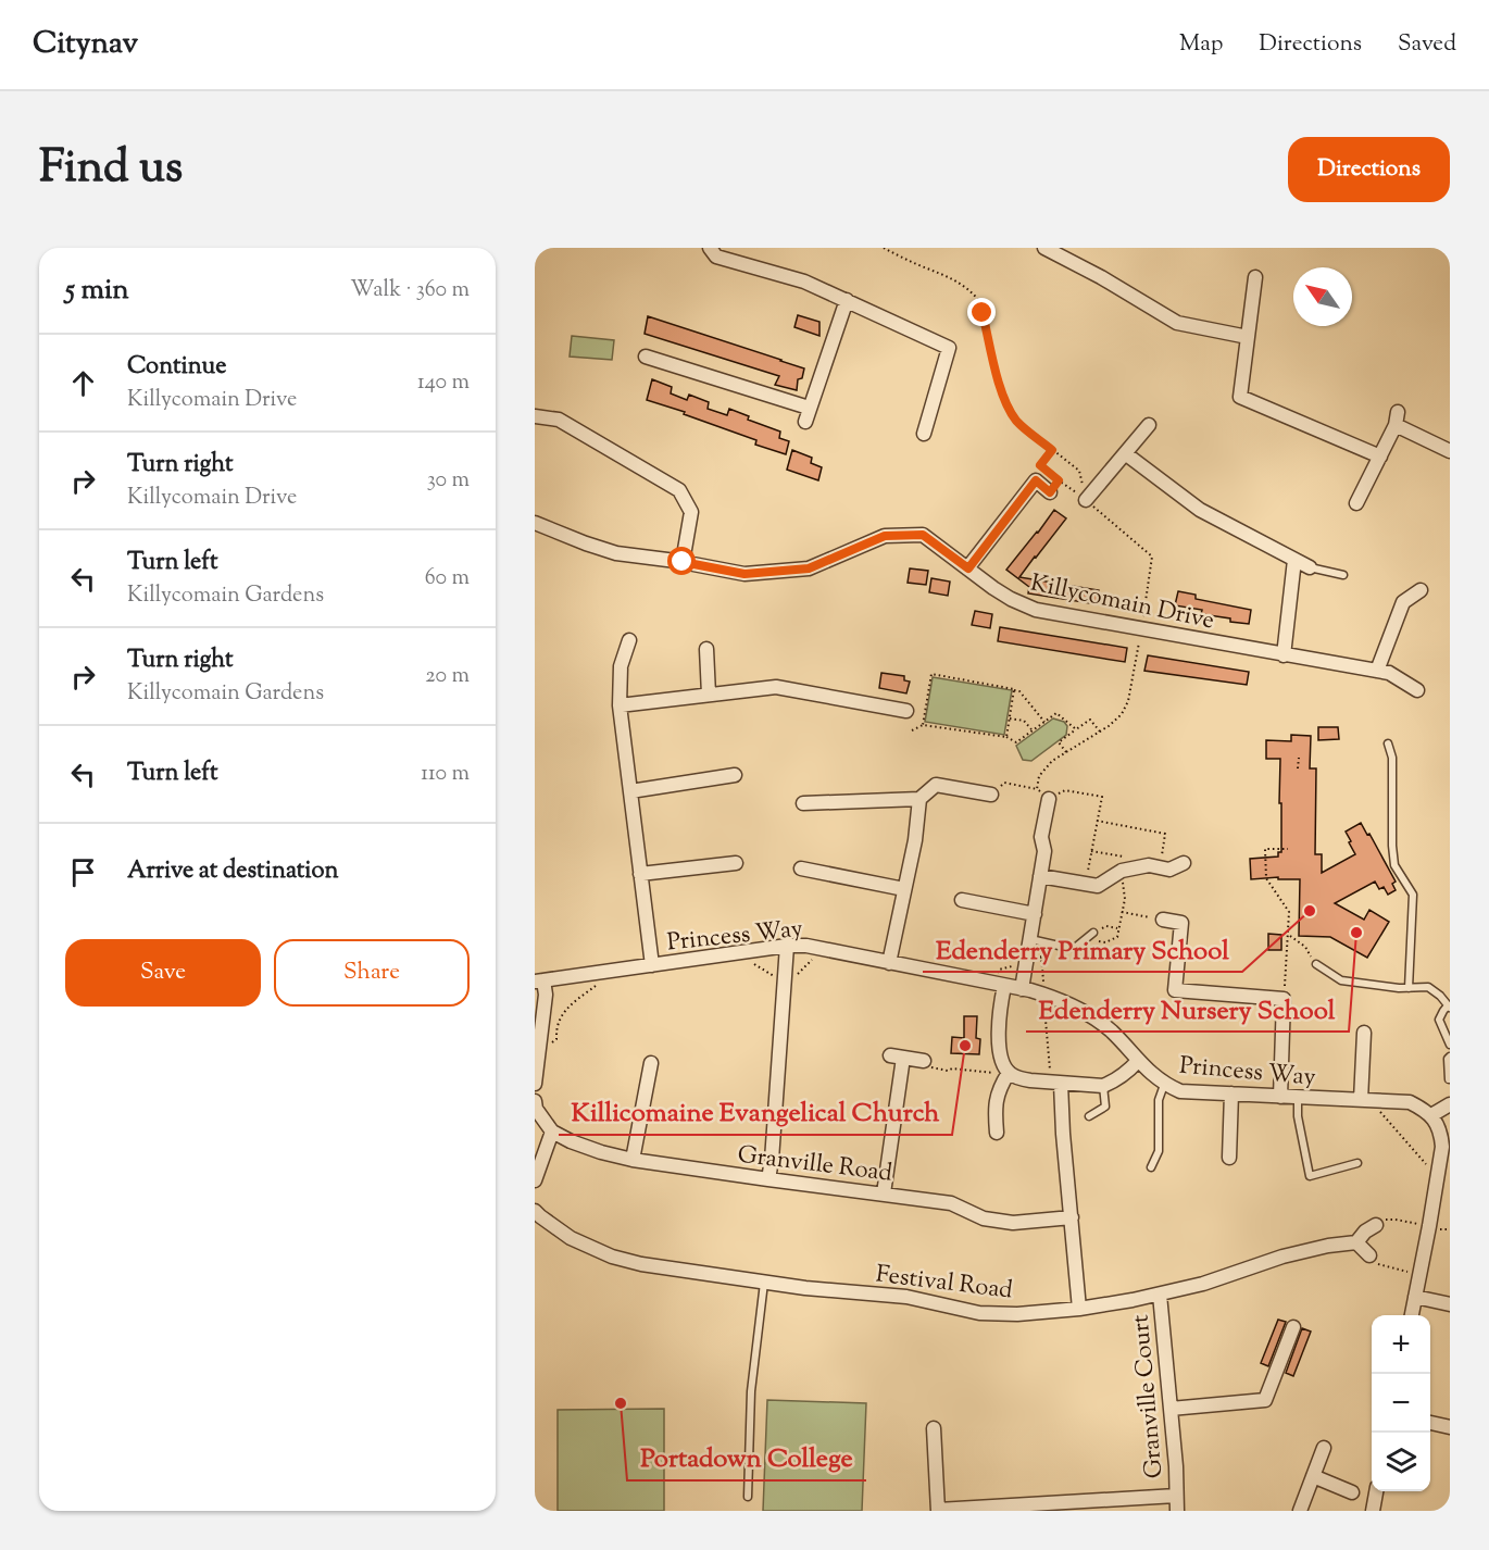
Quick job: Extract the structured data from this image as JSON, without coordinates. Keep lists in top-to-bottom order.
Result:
{
  "streets": {
    "street": [
      "Killycomain Drive",
      "Princess Way",
      "Granville Road",
      "Festival Road",
      "Granville Court"
    ]
  },
  "crossings": [
    ["Festival Road", "Granville Court"]
  ],
  "places": [
    "Edenderry Primary School",
    "Edenderry Nursery School",
    "Killicomaine Evangelical Church",
    "Portadown College"
  ],
  "north": "top left",
  "page": {
    "header": "Citynav",
    "nav": ["Map", "Directions", "Saved"],
    "title": "Find us",
    "buttons": [
      "Directions",
      ["Save", "Share"]
    ],
    "heading": ["5 min", "Walk · 360 m"],
    "list": [
      ["Continue", "Killycomain Drive", "140 m"],
      ["Turn right", "Killycomain Drive", "30 m"],
      ["Turn left", "Killycomain Gardens", "60 m"],
      ["Turn right", "Killycomain Gardens", "20 m"],
      ["Turn left", "110 m"],
      "Arrive at destination"
    ],
    "map_buttons": ["+", "−"]
  }
}
